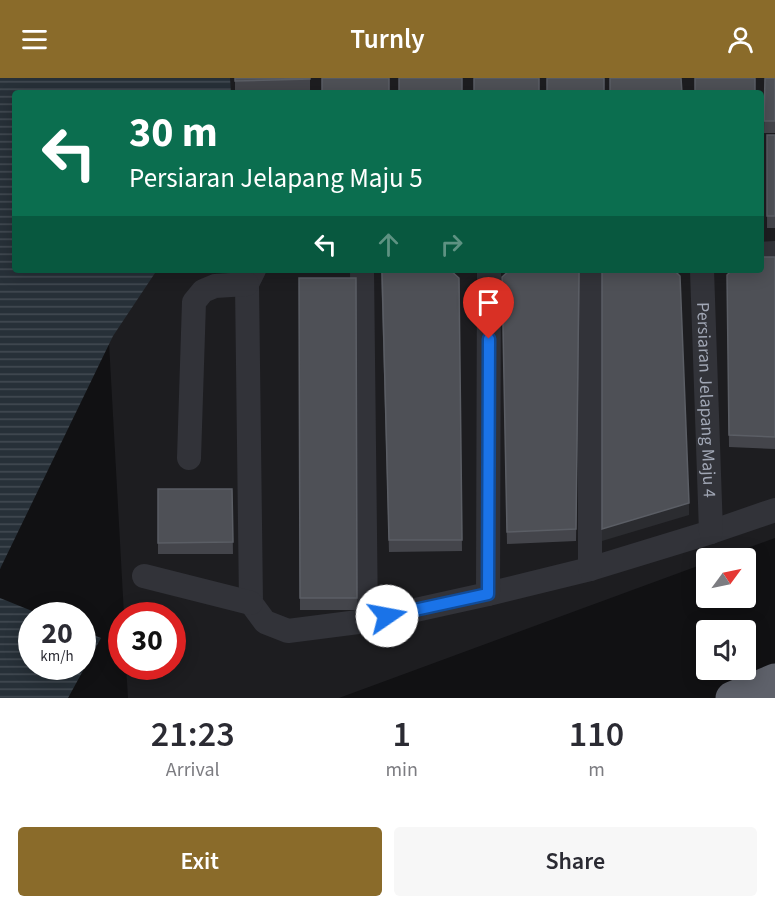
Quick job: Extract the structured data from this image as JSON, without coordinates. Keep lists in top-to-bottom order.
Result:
{
  "streets": {
    "street": ["Persiaran Jelapang Maju 4"]
  },
  "north": "top right",
  "page": {
    "header": "Turnly",
    "turn": ["30 m", "Persiaran Jelapang Maju 5"],
    "speed": "20 km/h",
    "limit": "30",
    "eta": [
      "21:23",
      "Arrival",
      "1",
      "min",
      "110",
      "m"
    ],
    "buttons": ["Exit", "Share"]
  }
}
